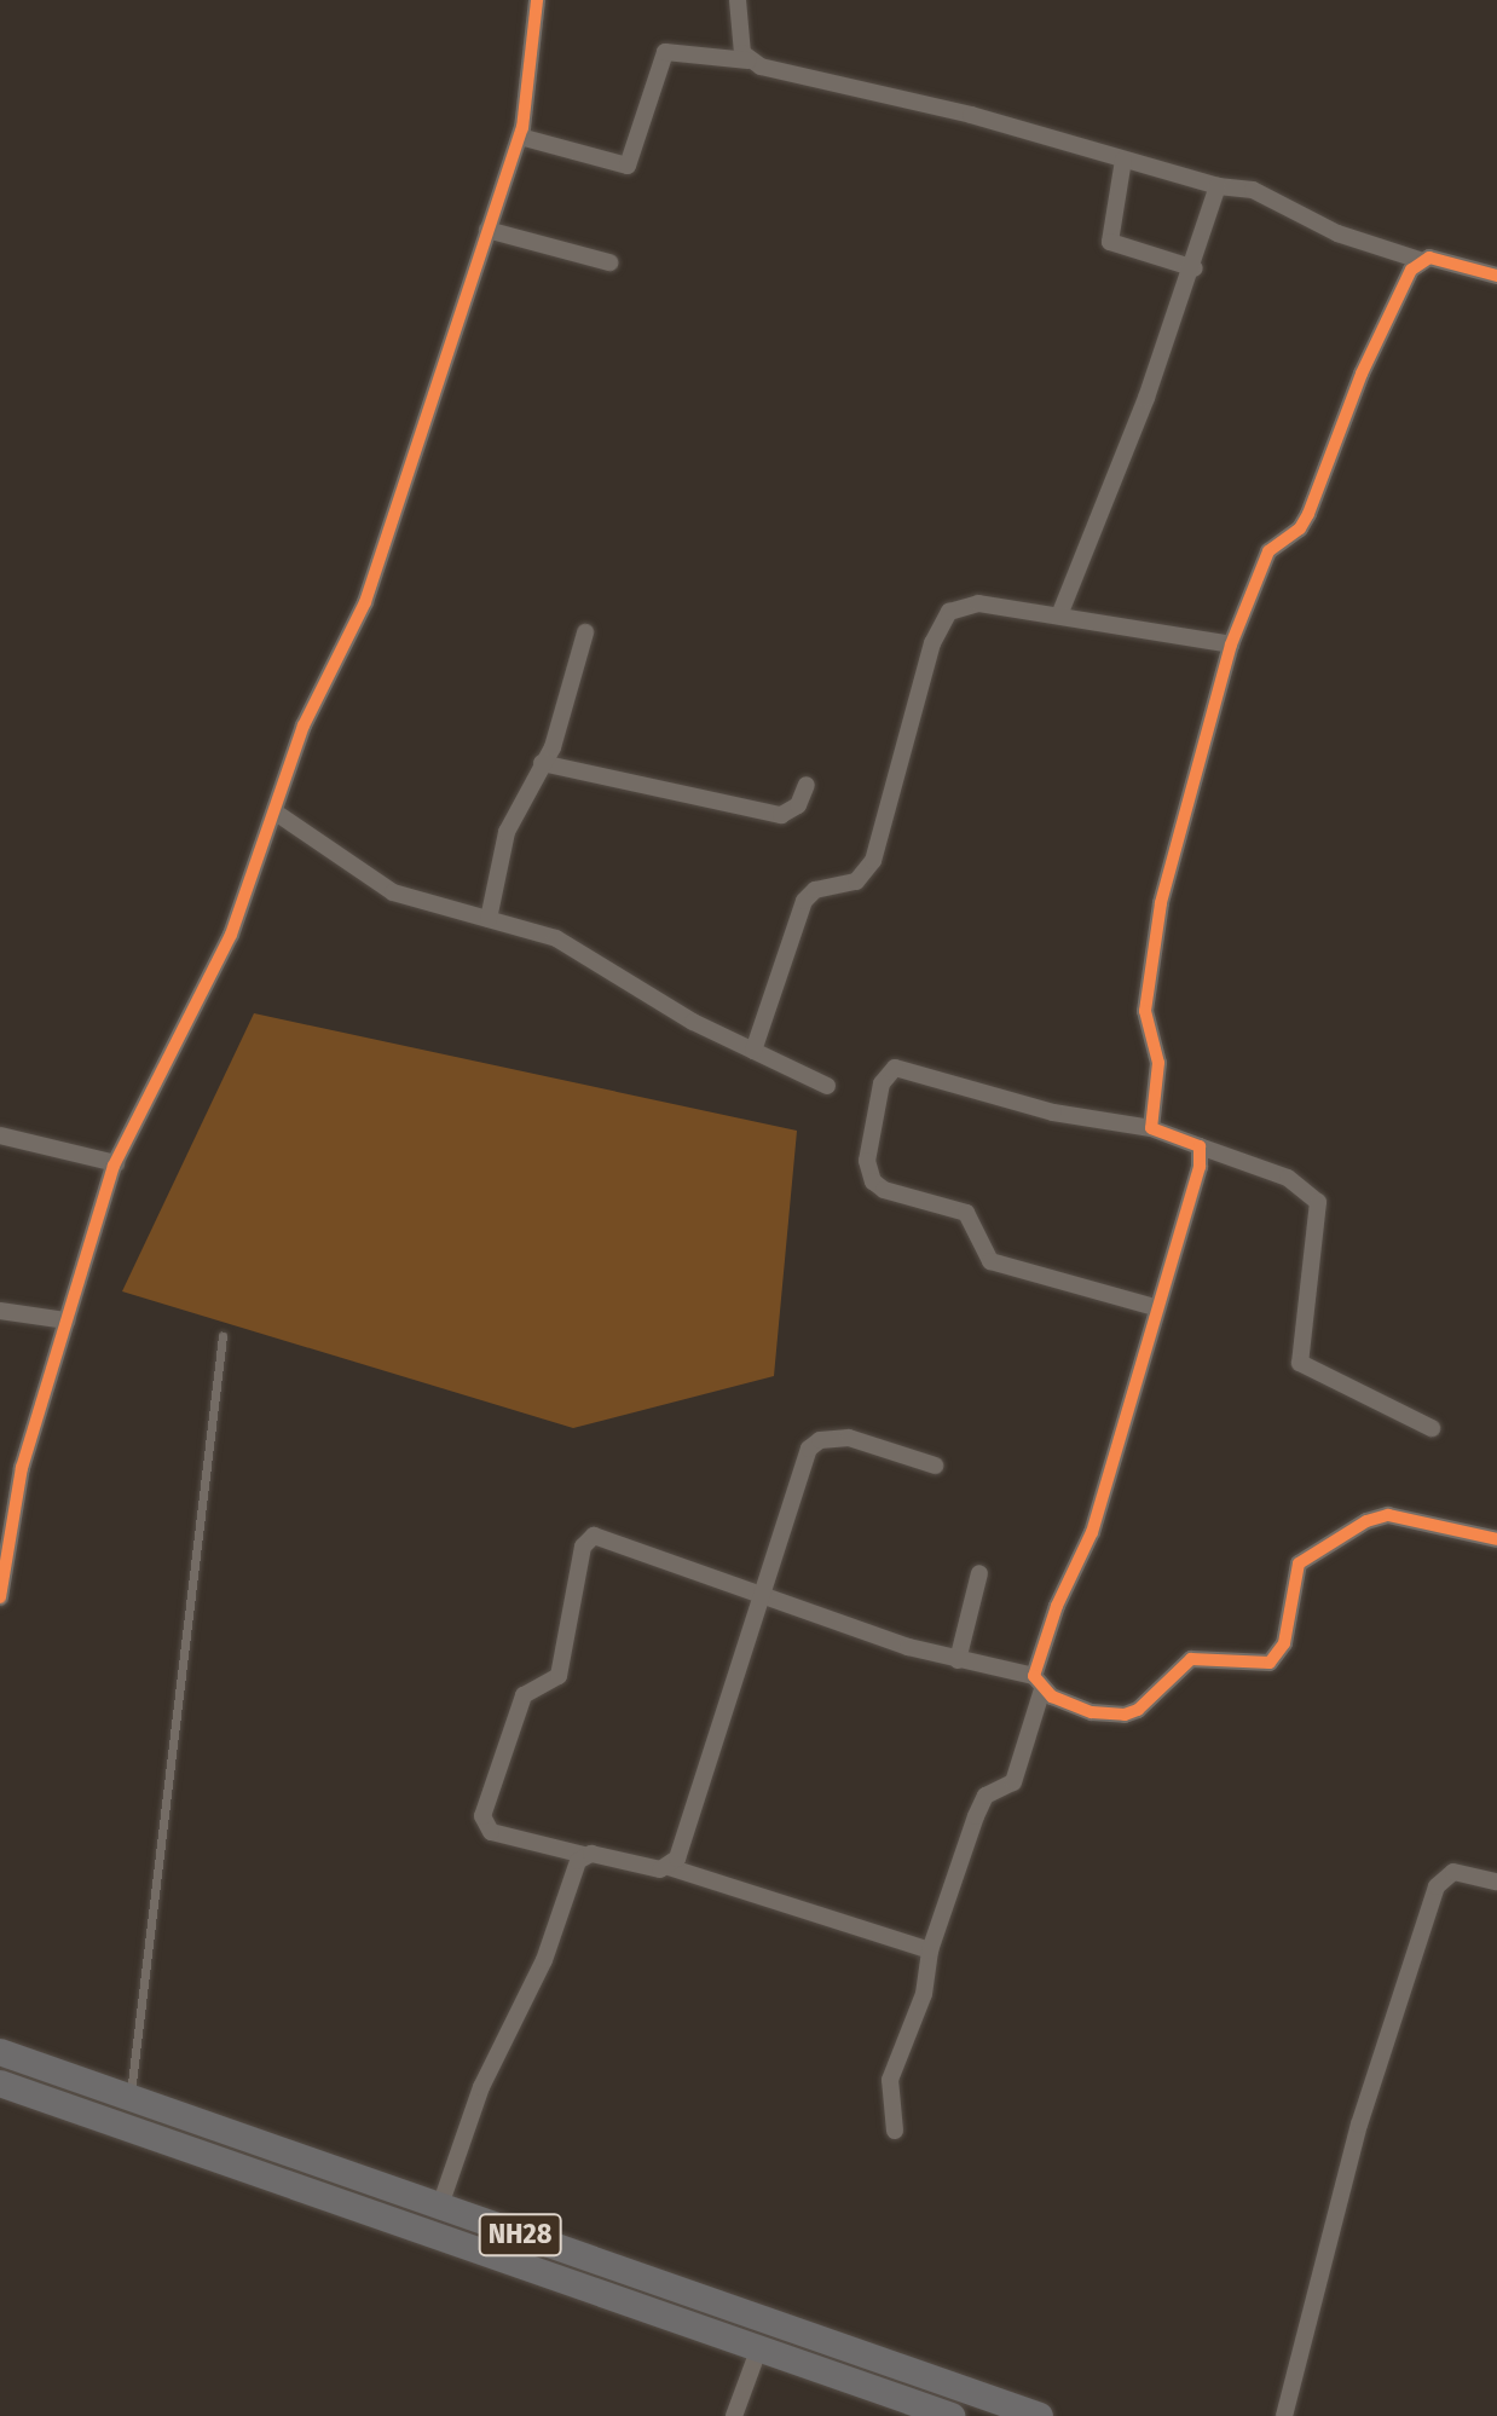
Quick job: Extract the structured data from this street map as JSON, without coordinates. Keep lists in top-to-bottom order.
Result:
{
  "streets": {
    "highway": ["NH28"]
  }
}
